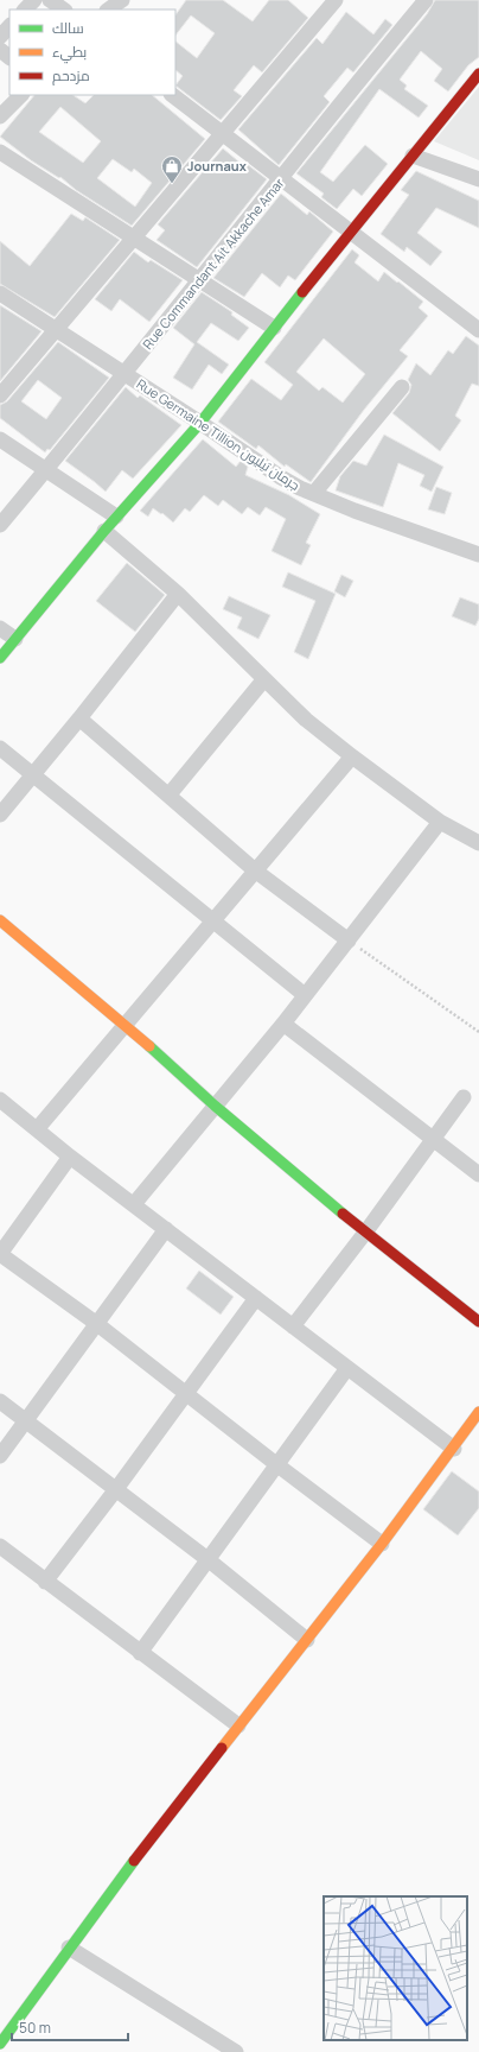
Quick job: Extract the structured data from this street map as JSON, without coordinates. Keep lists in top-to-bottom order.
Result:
{
  "streets": {
    "street": ["Rue Commandant Ait Akkache Amar", "Rue Germaine Tillion جرمان تيليون"]
  },
  "crossings": [
    ["Rue Commandant Ait Akkache Amar", "Rue Germaine Tillion جرمان تيليون"]
  ],
  "places": {
    "shop": ["Journaux"]
  },
  "legend": ["سالك", "بطيء", "مزدحم"],
  "scale_bar": "50 m"
}
